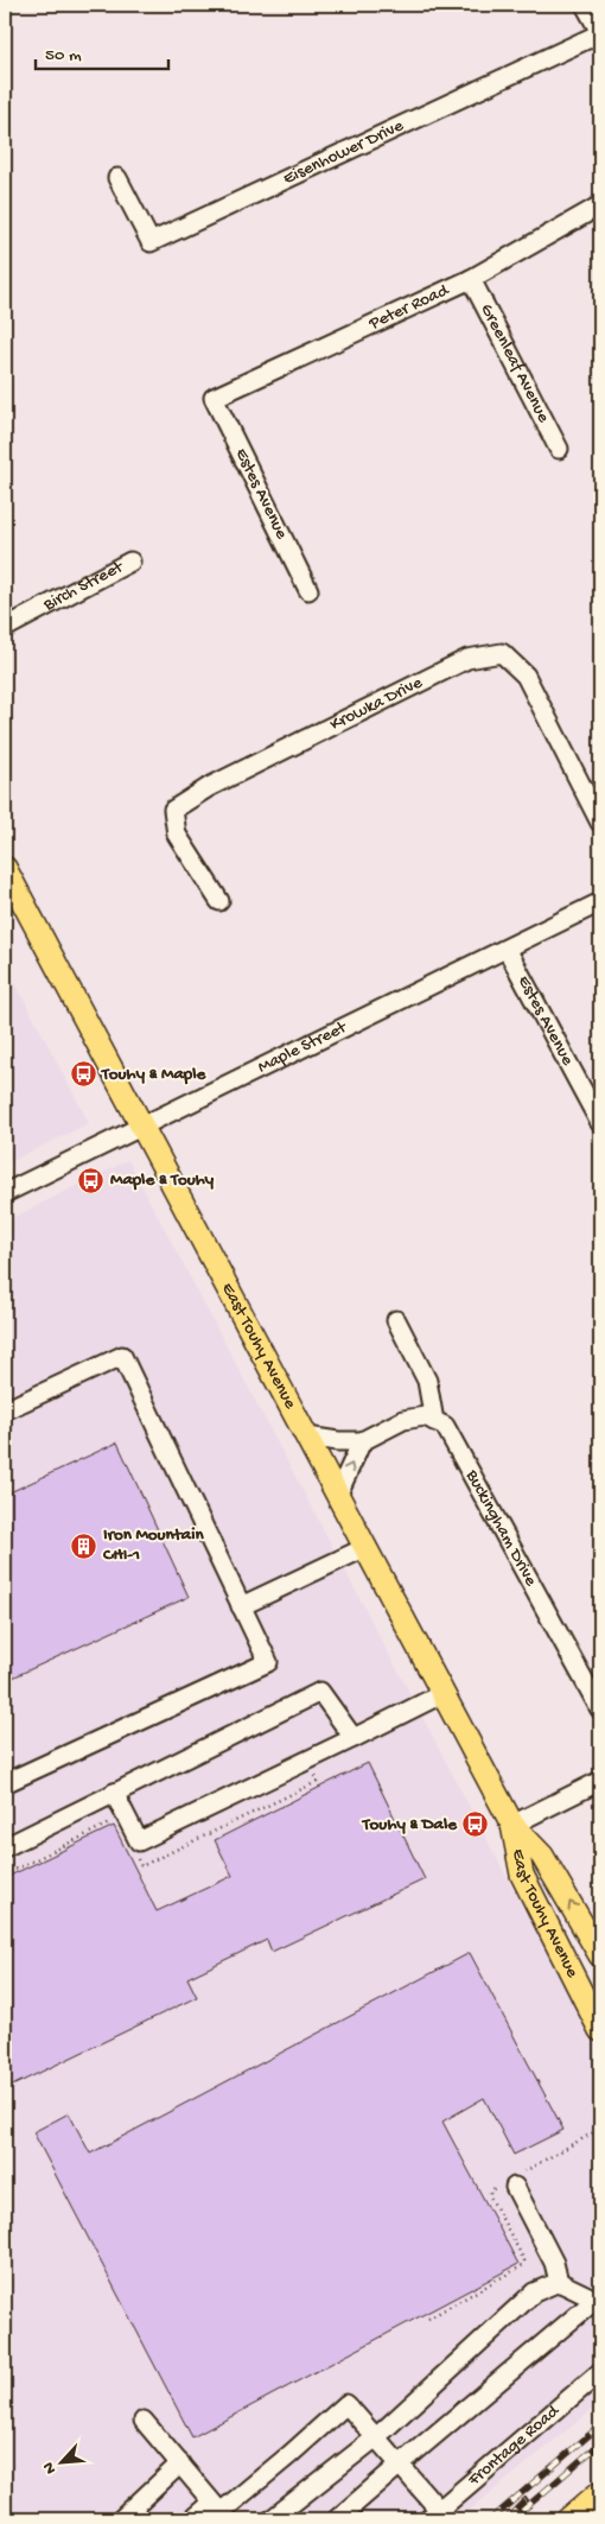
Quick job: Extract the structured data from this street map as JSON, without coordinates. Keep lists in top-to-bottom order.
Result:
{
  "streets": {
    "main road": ["East Touhy Avenue"],
    "street": [
      "Eisenhower Drive",
      "Peter Road",
      "Greenleaf Avenue",
      "Estes Avenue",
      "Birch Street",
      "Krowka Drive",
      "Maple Street",
      "Buckingham Drive",
      "Frontage Road"
    ]
  },
  "crossings": [
    ["Peter Road", "Greenleaf Avenue"],
    ["Peter Road", "Estes Avenue"],
    ["Estes Avenue", "Maple Street"],
    ["Maple Street", "East Touhy Avenue"]
  ],
  "places": {
    "bus stop": ["Touhy & Maple", "Maple & Touhy", "Touhy & Dale"],
    "building": ["Iron Mountain CHI-1"]
  },
  "scale_bar": "50 m",
  "north": "bottom left"
}
